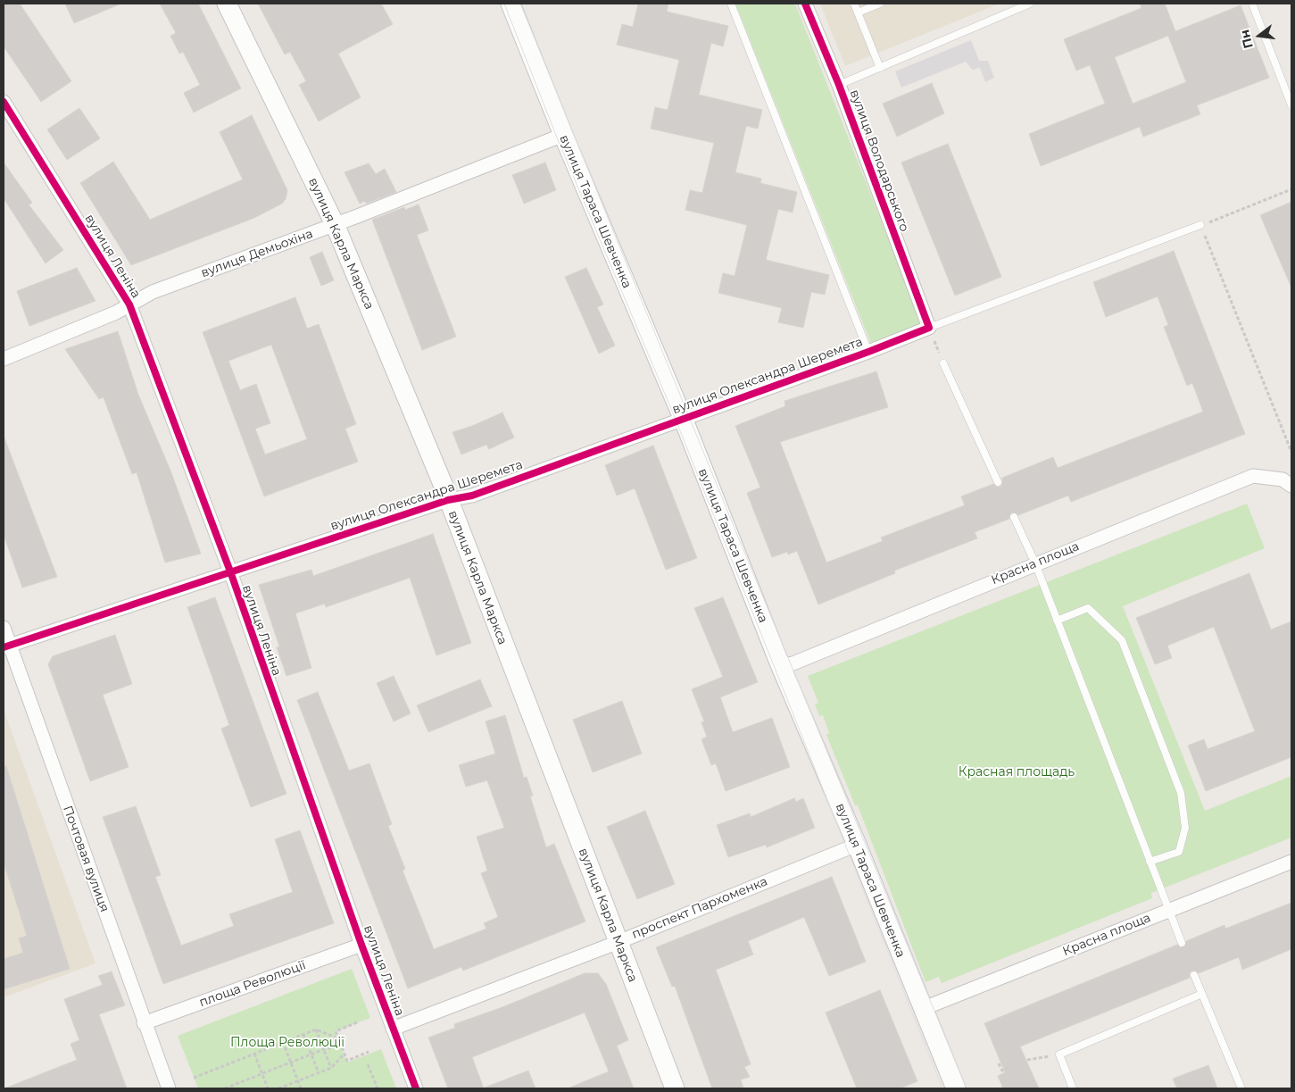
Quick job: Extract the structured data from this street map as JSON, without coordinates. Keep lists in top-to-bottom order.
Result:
{
  "streets": {
    "main road": ["вулиця Тараса Шевченка", "вулиця Карла Маркса"],
    "street": [
      "вулиця Володарського",
      "вулиця Демьохіна",
      "вулиця Леніна",
      "вулиця Олександра Шеремета",
      "Красна площа",
      "Почтовая вулиця",
      "проспект Пархоменка",
      "площа Революції"
    ]
  },
  "crossings": [
    ["вулиця Володарського", "вулиця Олександра Шеремета"],
    ["вулиця Тараса Шевченка", "вулиця Демьохіна"],
    ["вулиця Тараса Шевченка", "вулиця Олександра Шеремета"],
    ["вулиця Тараса Шевченка", "Красна площа"],
    ["вулиця Тараса Шевченка", "проспект Пархоменка"],
    ["вулиця Карла Маркса", "вулиця Демьохіна"],
    ["вулиця Карла Маркса", "вулиця Олександра Шеремета"],
    ["вулиця Карла Маркса", "проспект Пархоменка"],
    ["вулиця Демьохіна", "вулиця Леніна"],
    ["вулиця Леніна", "вулиця Олександра Шеремета"],
    ["вулиця Леніна", "проспект Пархоменка"],
    ["вулиця Леніна", "площа Революції"],
    ["вулиця Олександра Шеремета", "Почтовая вулиця"],
    ["Почтовая вулиця", "площа Революції"]
  ],
  "parks": ["Красная площадь", "Площа Революції"],
  "north": "left"
}
